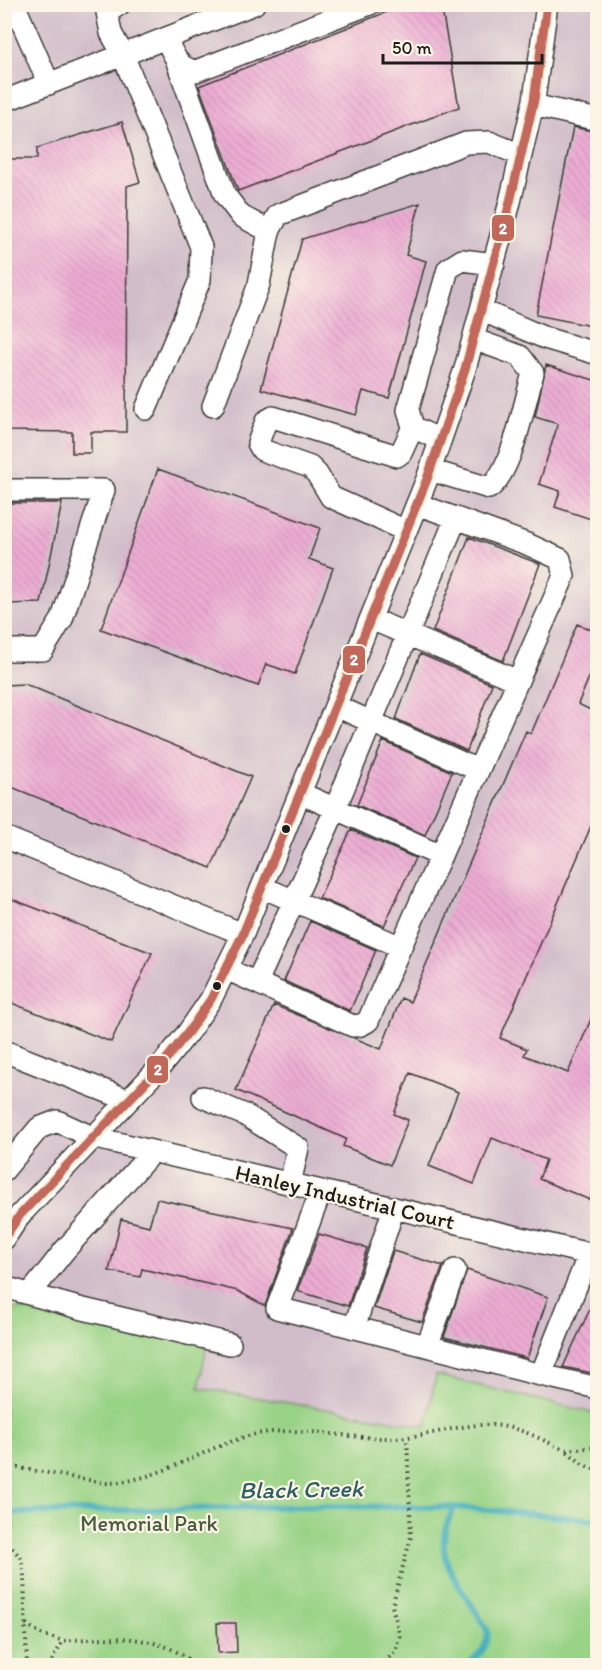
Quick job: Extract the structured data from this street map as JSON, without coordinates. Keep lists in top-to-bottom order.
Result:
{
  "streets": {
    "street": ["Hanley Industrial Court"]
  },
  "water": ["Black Creek"],
  "parks": ["Memorial Park"],
  "lines": ["transit line 2"],
  "scale_bar": "50 m"
}
